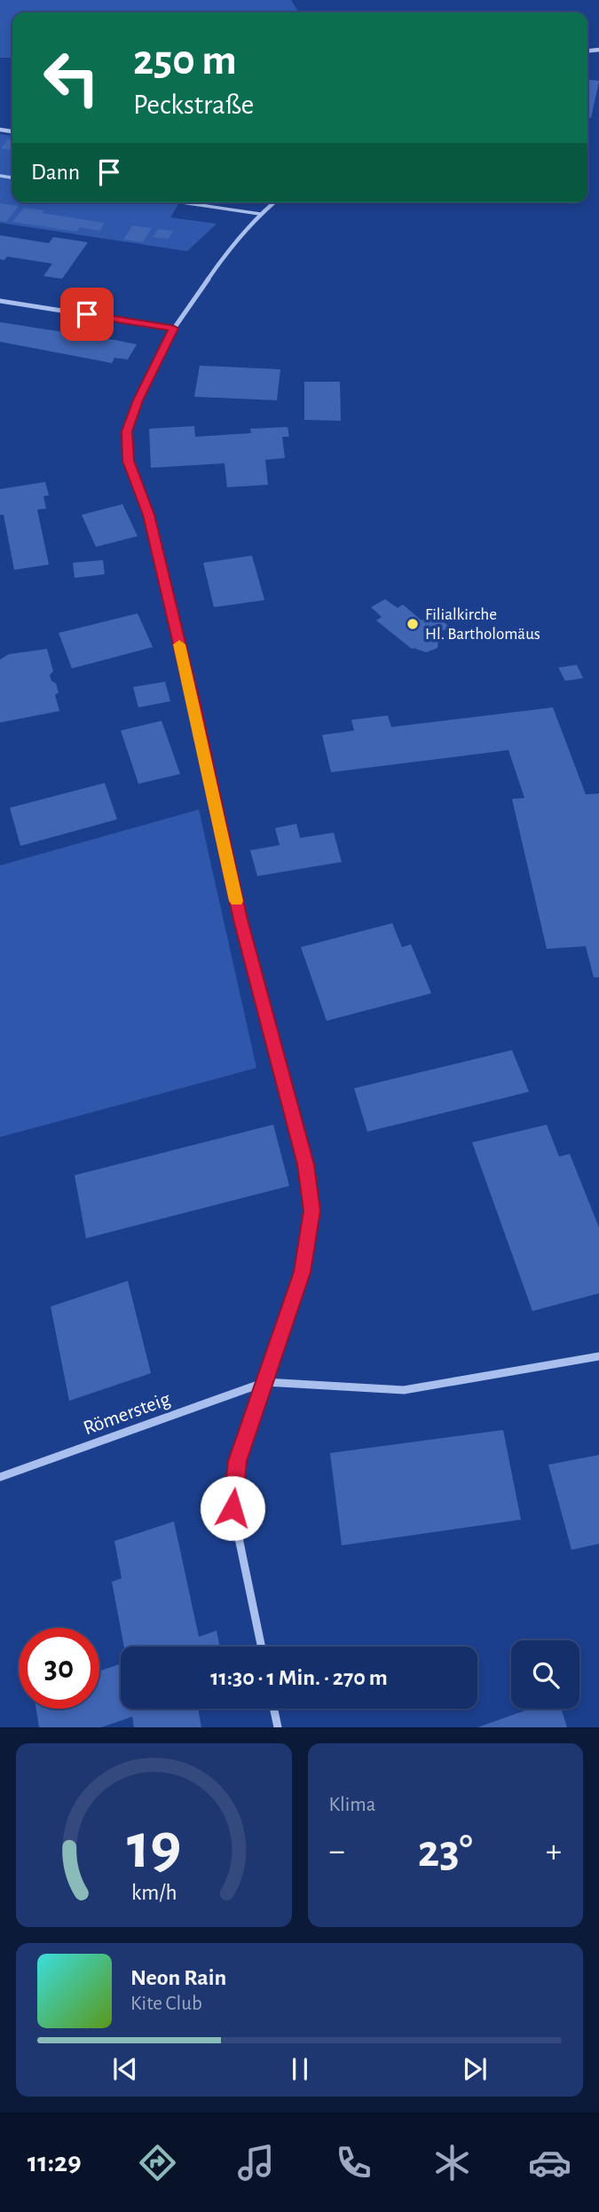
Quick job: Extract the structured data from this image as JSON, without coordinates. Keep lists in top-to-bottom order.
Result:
{
  "streets": {
    "street": ["Römersteig"]
  },
  "places": ["Filialkirche Hl. Bartholomäus"],
  "page": {
    "turn": ["250 m", "Peckstraße"],
    "then": "Dann",
    "limit": "30",
    "trip": "11:30 · 1 Min. · 270 m",
    "tile": "Klima",
    "heat": ["−", "23°", "+"],
    "song": ["Neon Rain", "Kite Club"],
    "tabs": "11:29",
    "gauge": ["19", "km/h"]
  }
}
